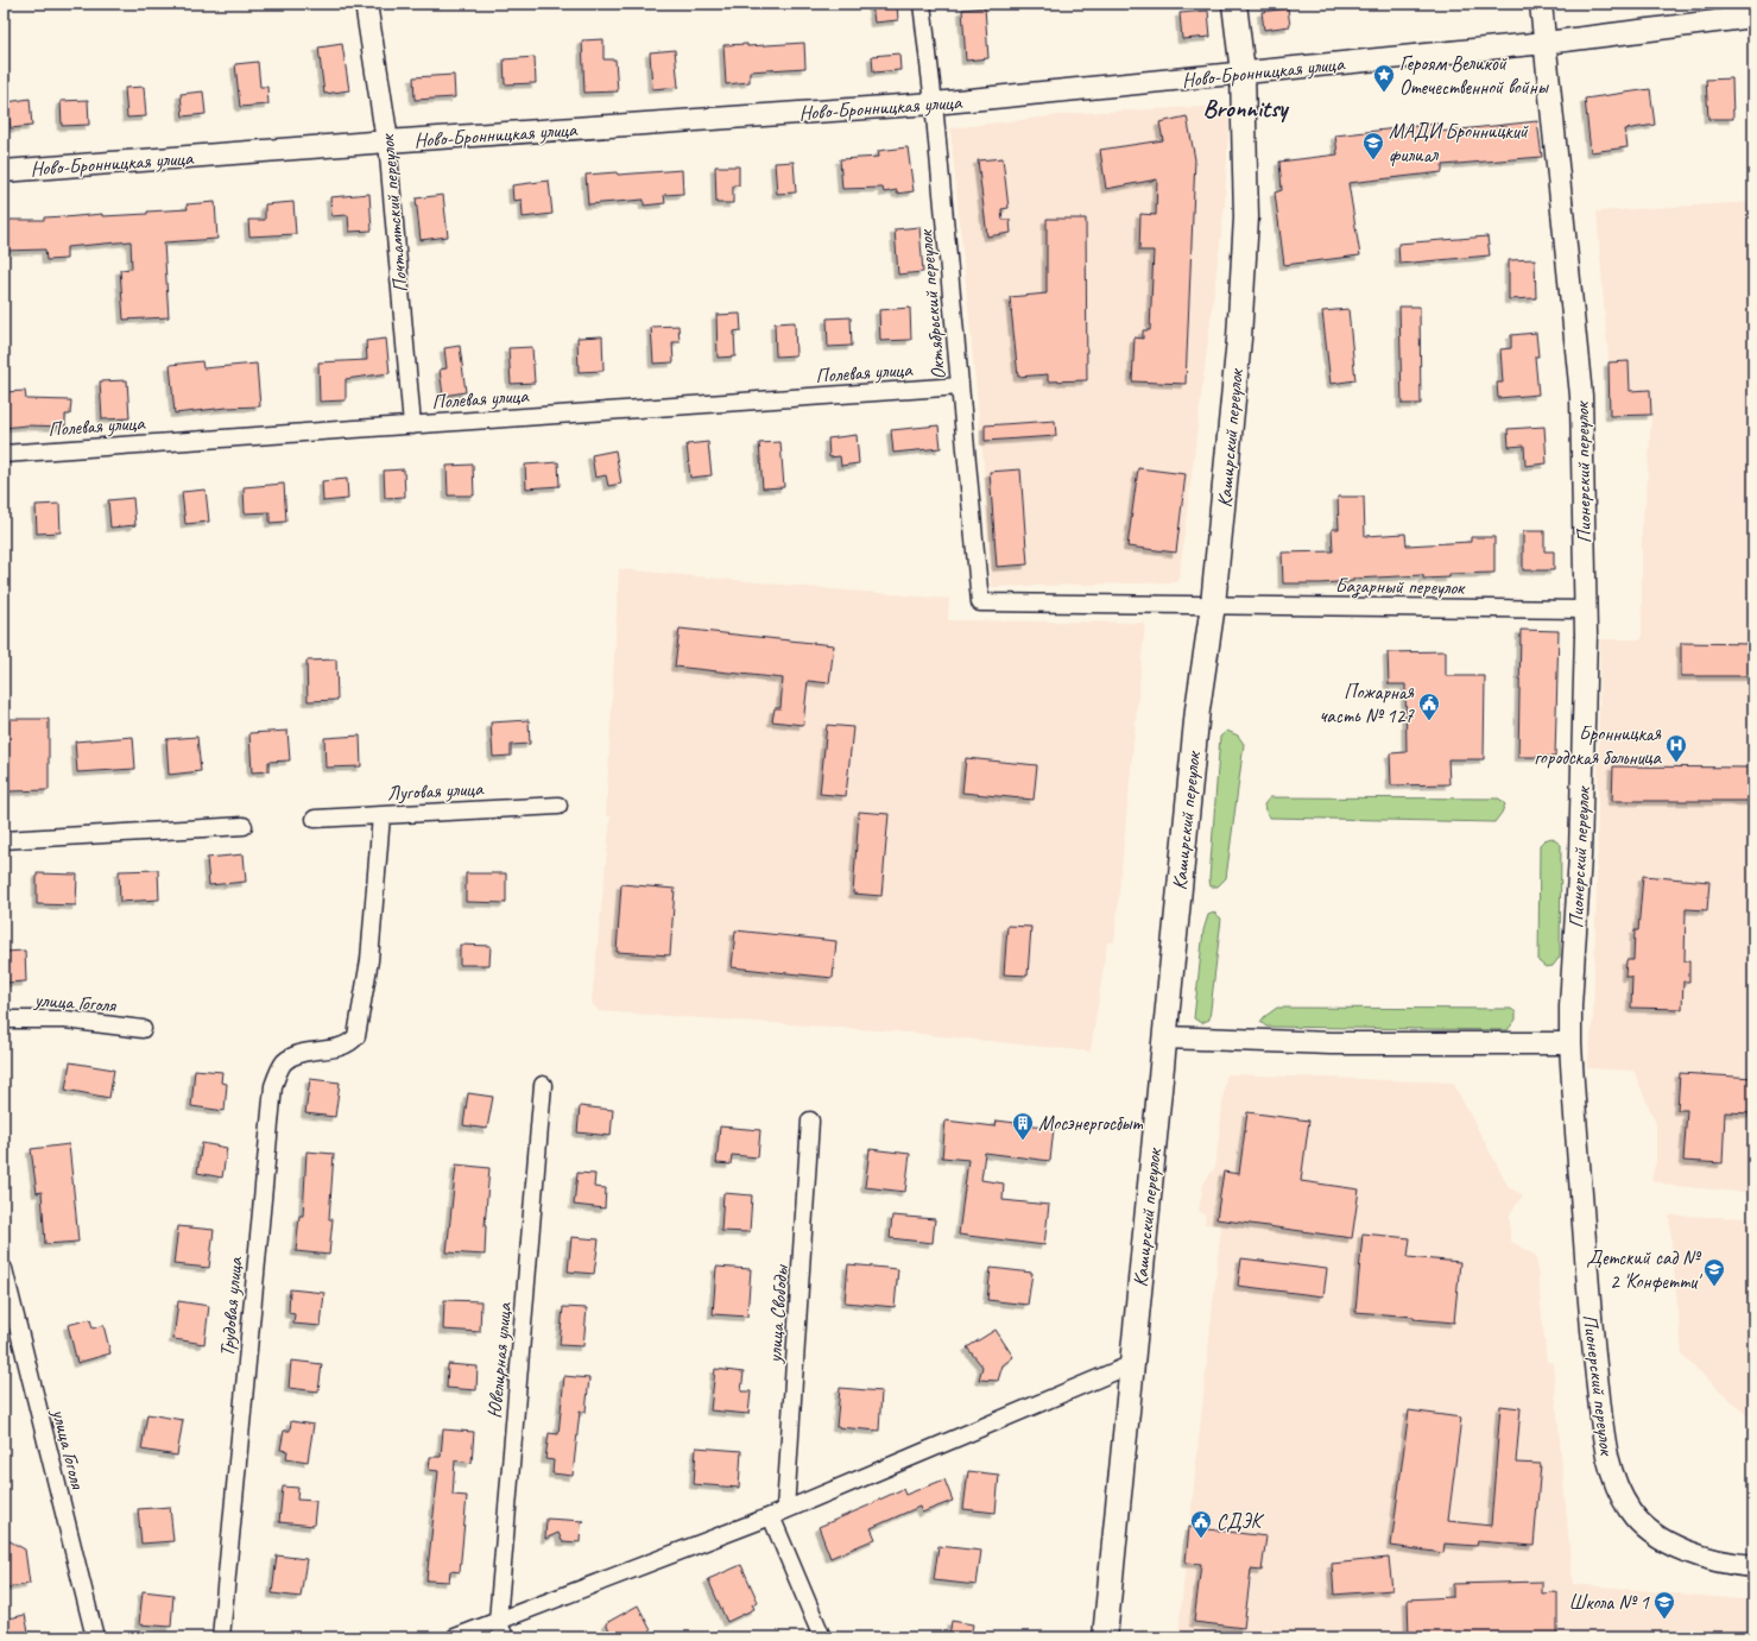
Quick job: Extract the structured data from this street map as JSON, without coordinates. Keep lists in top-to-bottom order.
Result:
{
  "streets": {
    "main road": ["Каширский переулок"],
    "street": [
      "Ново-Бронницкая улица",
      "Почтамтский переулок",
      "Октябрьский переулок",
      "Полевая улица",
      "Пионерский переулок",
      "Базарный переулок",
      "Луговая улица",
      "улица Гоголя",
      "Трудовая улица",
      "улица Свободы",
      "Ювелирная улица"
    ]
  },
  "crossings": [
    ["Ново-Бронницкая улица", "Почтамтский переулок"],
    ["Ново-Бронницкая улица", "Октябрьский переулок"],
    ["Ново-Бронницкая улица", "Каширский переулок"],
    ["Ново-Бронницкая улица", "Пионерский переулок"],
    ["Почтамтский переулок", "Полевая улица"],
    ["Октябрьский переулок", "Полевая улица"],
    ["Октябрьский переулок", "Базарный переулок"],
    ["Каширский переулок", "Базарный переулок"],
    ["Пионерский переулок", "Базарный переулок"],
    ["Луговая улица", "Трудовая улица"]
  ],
  "districts": ["Bronnitsy"],
  "places": {
    "place": ["Героям Великой Отечественной войны"],
    "school or university": ["МАДИ Бронницкий филиал", "Детский сад № 2 'Конфетти'", "Школа № 1"],
    "public building": ["Пожарная часть № 127", "СДЭК"],
    "hospital": ["Бронницкая городская больница"],
    "building": ["Мосэнергосбыт"]
  }
}
